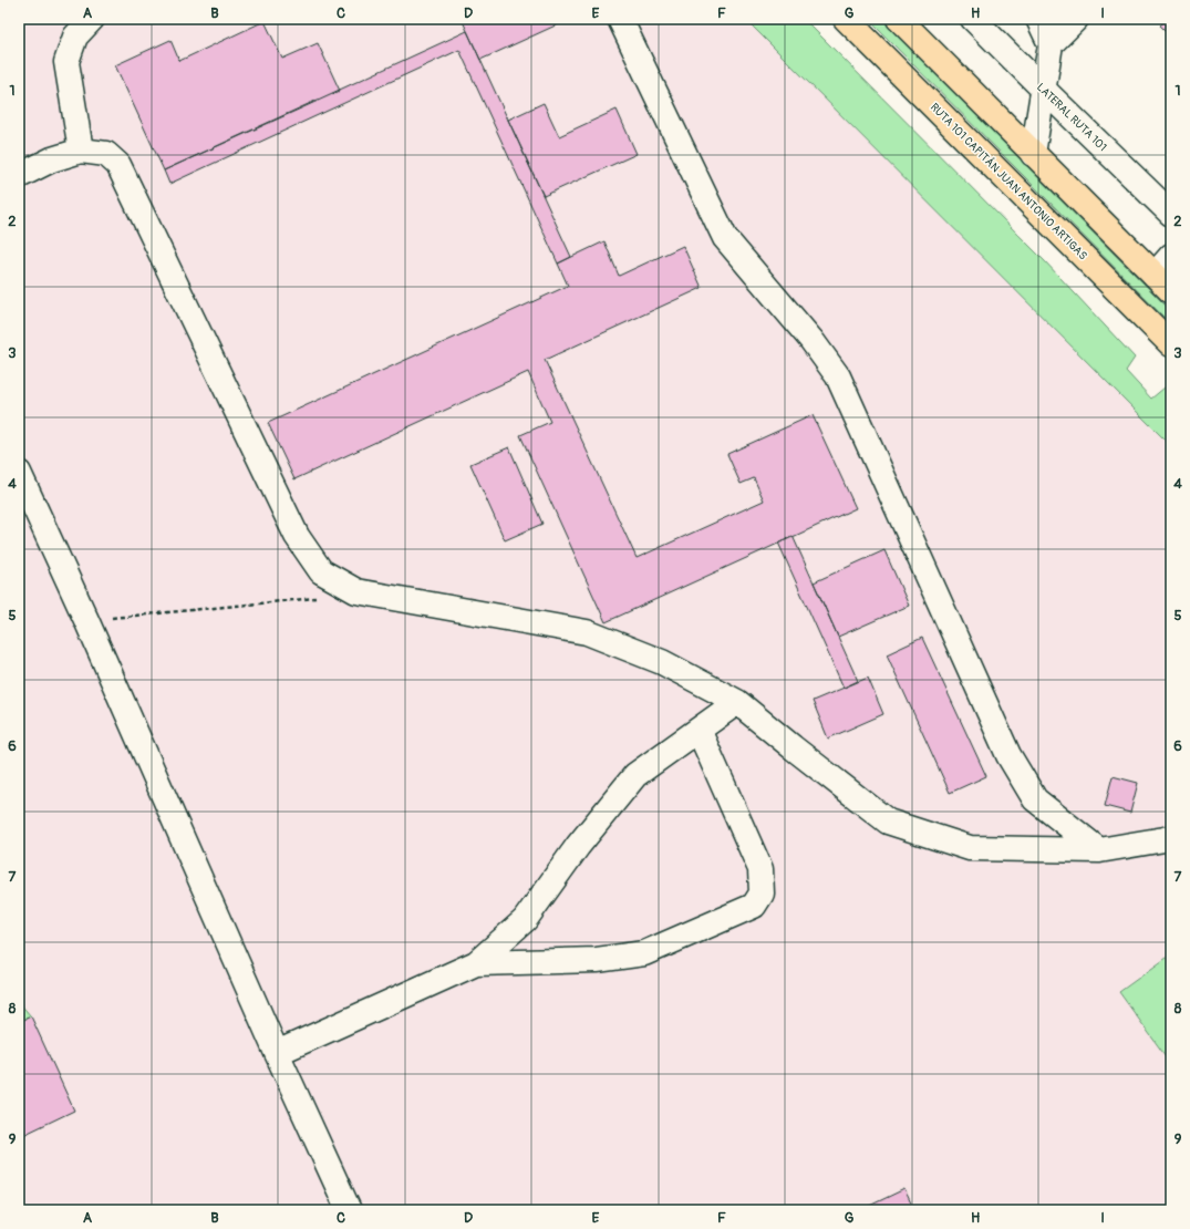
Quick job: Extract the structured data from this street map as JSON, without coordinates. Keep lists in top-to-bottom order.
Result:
{
  "streets": {
    "highway": ["RUTA 101 CAPITÁN JUAN ANTONIO ARTIGAS"],
    "street": ["LATERAL RUTA 101"]
  },
  "grid": {
    "columns": [
      "A",
      "B",
      "C",
      "D",
      "E",
      "F",
      "G",
      "H",
      "I"
    ],
    "rows": [
      "1",
      "2",
      "3",
      "4",
      "5",
      "6",
      "7",
      "8",
      "9"
    ]
  }
}
